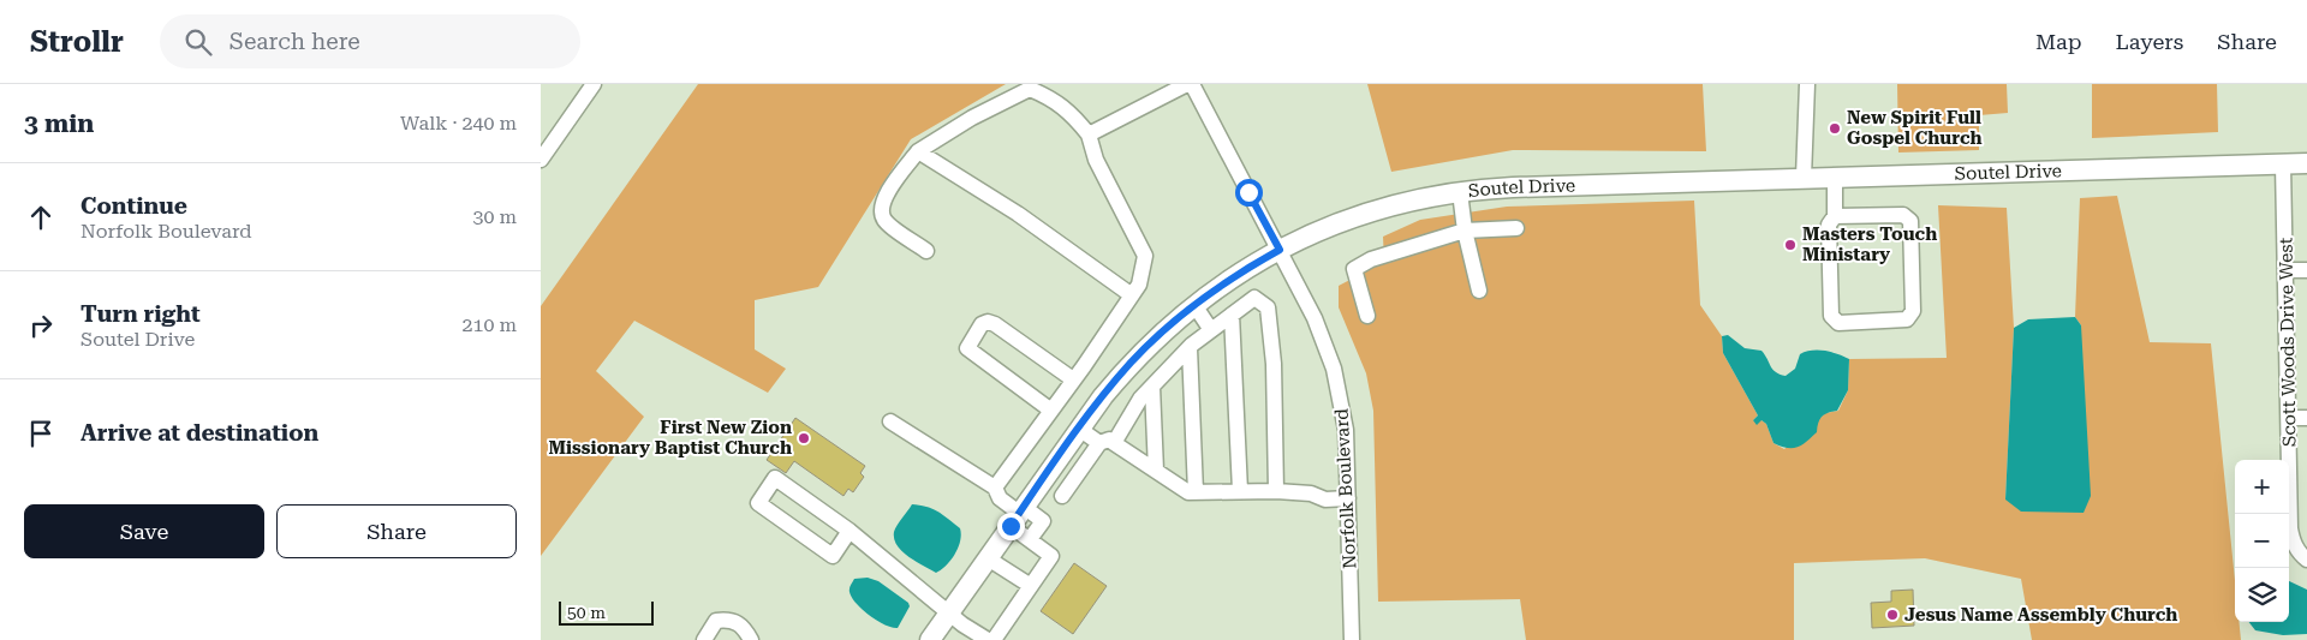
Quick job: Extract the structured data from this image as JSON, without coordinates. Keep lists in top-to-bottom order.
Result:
{
  "streets": {
    "main road": ["Soutel Drive"],
    "street": ["Scott Woods Drive West", "Norfolk Boulevard"]
  },
  "crossings": [
    ["Soutel Drive", "Scott Woods Drive West"],
    ["Soutel Drive", "Norfolk Boulevard"]
  ],
  "places": [
    "New Spirit Full Gospel Church",
    "Masters Touch Ministary",
    "First New Zion Missionary Baptist Church",
    "Jesus Name Assembly Church"
  ],
  "scale_bar": "50 m",
  "page": {
    "header": "Strollr",
    "search": "Search here",
    "nav": ["Map", "Layers", "Share"],
    "heading": ["3 min", "Walk · 240 m"],
    "list": [
      ["Continue", "Norfolk Boulevard", "30 m"],
      ["Turn right", "Soutel Drive", "210 m"],
      "Arrive at destination"
    ],
    "map_buttons": ["+", "−"],
    "buttons": ["Save", "Share"],
    "scale": "50 m"
  }
}
